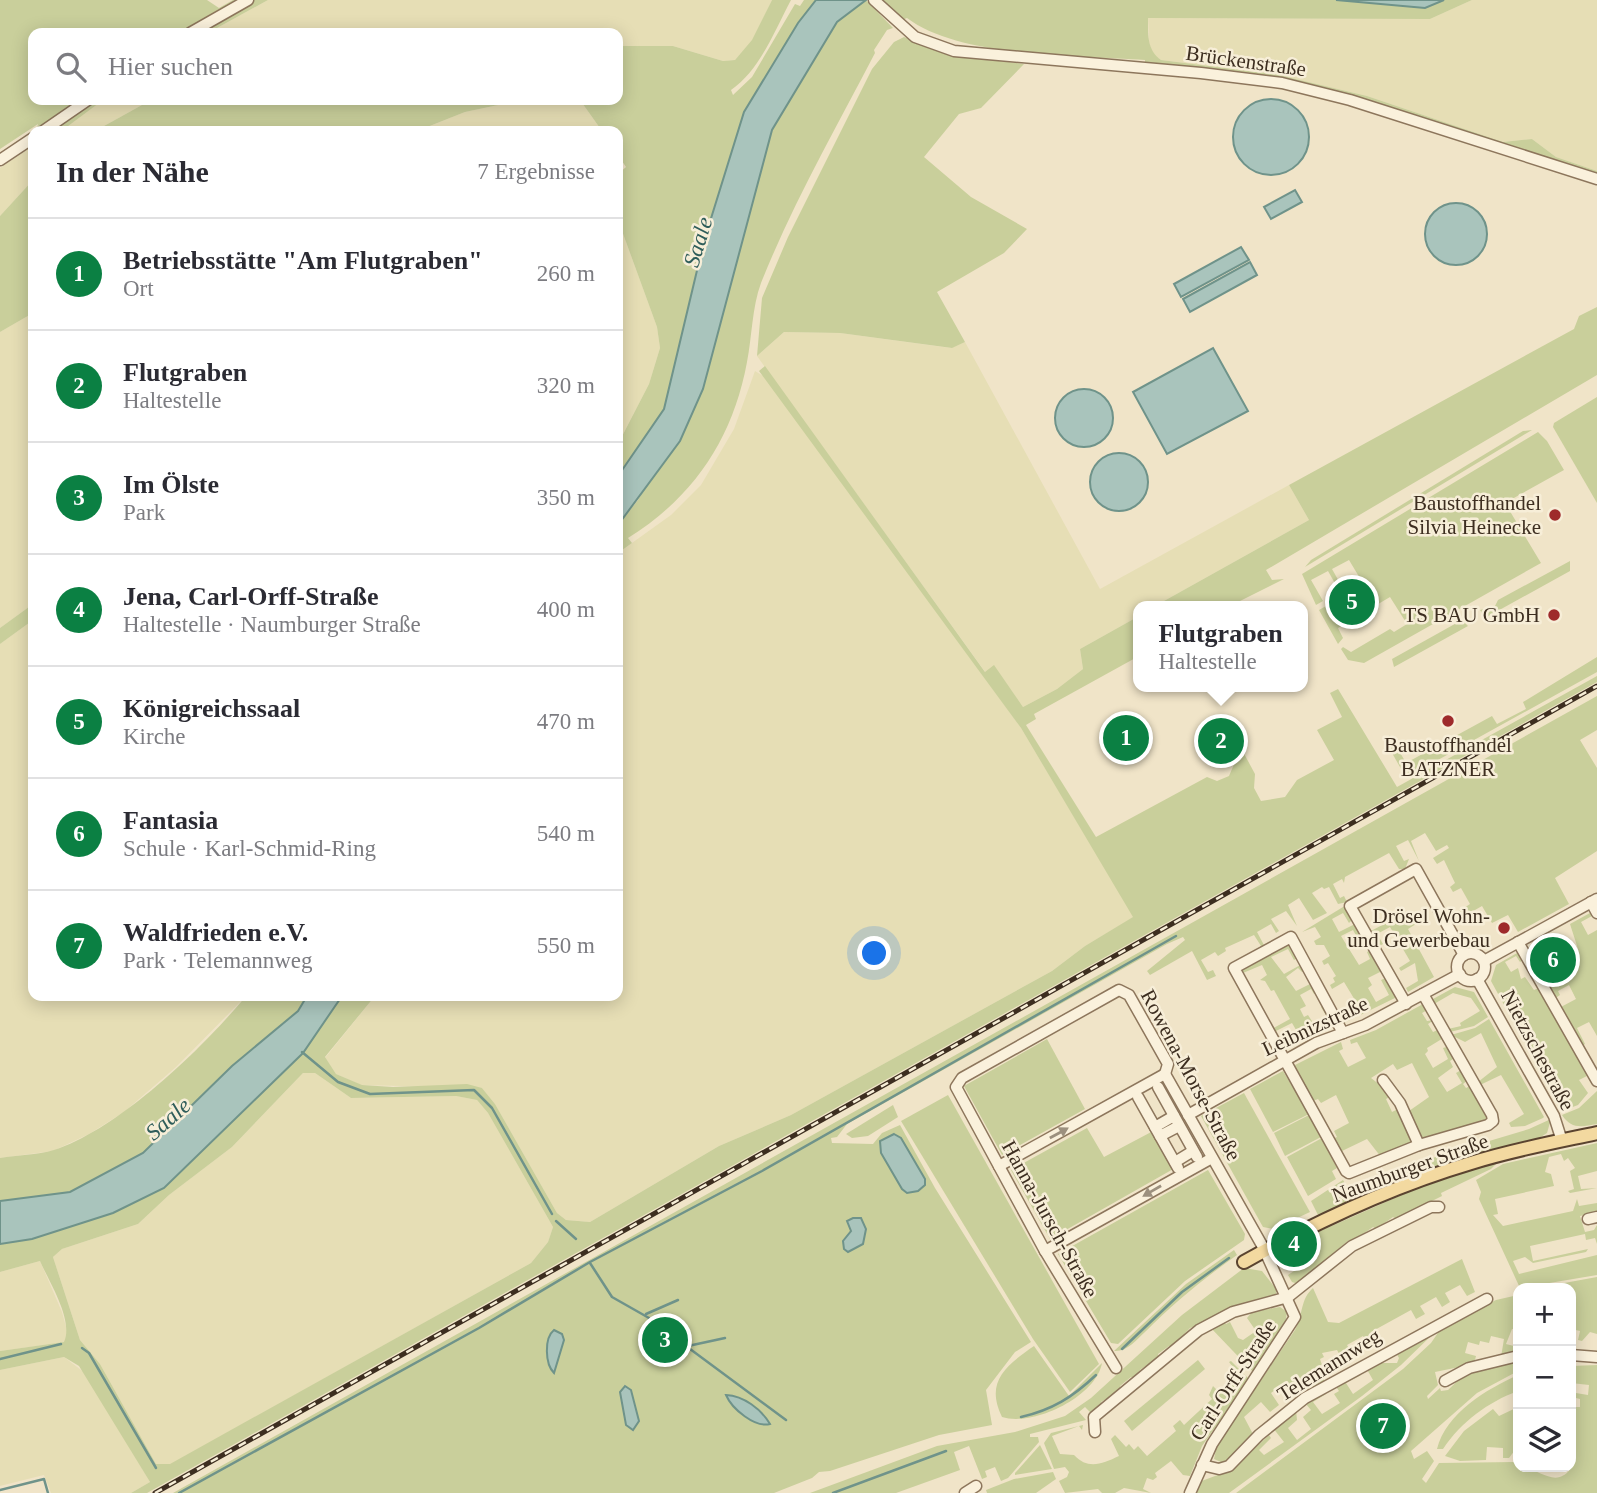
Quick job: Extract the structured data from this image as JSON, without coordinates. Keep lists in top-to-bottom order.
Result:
{
  "streets": {
    "main road": ["Naumburger Straße"],
    "street": [
      "Brückenstraße",
      "Leibnizstraße",
      "Nietzschestraße",
      "Rowena-Morse-Straße",
      "Hanna-Jursch-Straße",
      "Telemannweg",
      "Carl-Orff-Straße"
    ]
  },
  "crossings": [
    ["Leibnizstraße", "Nietzschestraße"],
    ["Leibnizstraße", "Rowena-Morse-Straße"],
    ["Nietzschestraße", "Naumburger Straße"],
    ["Rowena-Morse-Straße", "Naumburger Straße"],
    ["Rowena-Morse-Straße", "Hanna-Jursch-Straße"],
    ["Rowena-Morse-Straße", "Carl-Orff-Straße"],
    ["Naumburger Straße", "Carl-Orff-Straße"],
    ["Telemannweg", "Carl-Orff-Straße"]
  ],
  "water": ["Saale"],
  "places": [
    "Baustoffhandel Silvia Heinecke",
    "TS BAU GmbH",
    "Baustoffhandel BATZNER",
    "Drösel Wohn- und Gewerbebau"
  ],
  "page": {
    "search": "Hier suchen",
    "heading": ["In der Nähe", "7 Ergebnisse"],
    "list": [
      {
        "mark": "1",
        "name": "Betriebsstätte \"Am Flutgraben\"",
        "note": "Ort",
        "value": "260 m"
      },
      {
        "mark": "2",
        "name": "Flutgraben",
        "note": "Haltestelle",
        "value": "320 m"
      },
      {
        "mark": "3",
        "name": "Im Ölste",
        "note": "Park",
        "value": "350 m"
      },
      {
        "mark": "4",
        "name": "Jena, Carl-Orff-Straße",
        "note": "Haltestelle · Naumburger Straße",
        "value": "400 m"
      },
      {
        "mark": "5",
        "name": "Königreichssaal",
        "note": "Kirche",
        "value": "470 m"
      },
      {
        "mark": "6",
        "name": "Fantasia",
        "note": "Schule · Karl-Schmid-Ring",
        "value": "540 m"
      },
      {
        "mark": "7",
        "name": "Waldfrieden e.V.",
        "note": "Park · Telemannweg",
        "value": "550 m"
      }
    ],
    "pins": [
      "5",
      "1",
      "2",
      "6",
      "4",
      "3",
      "7"
    ],
    "popup": ["Flutgraben", "Haltestelle"],
    "map_buttons": ["+", "−"]
  }
}
